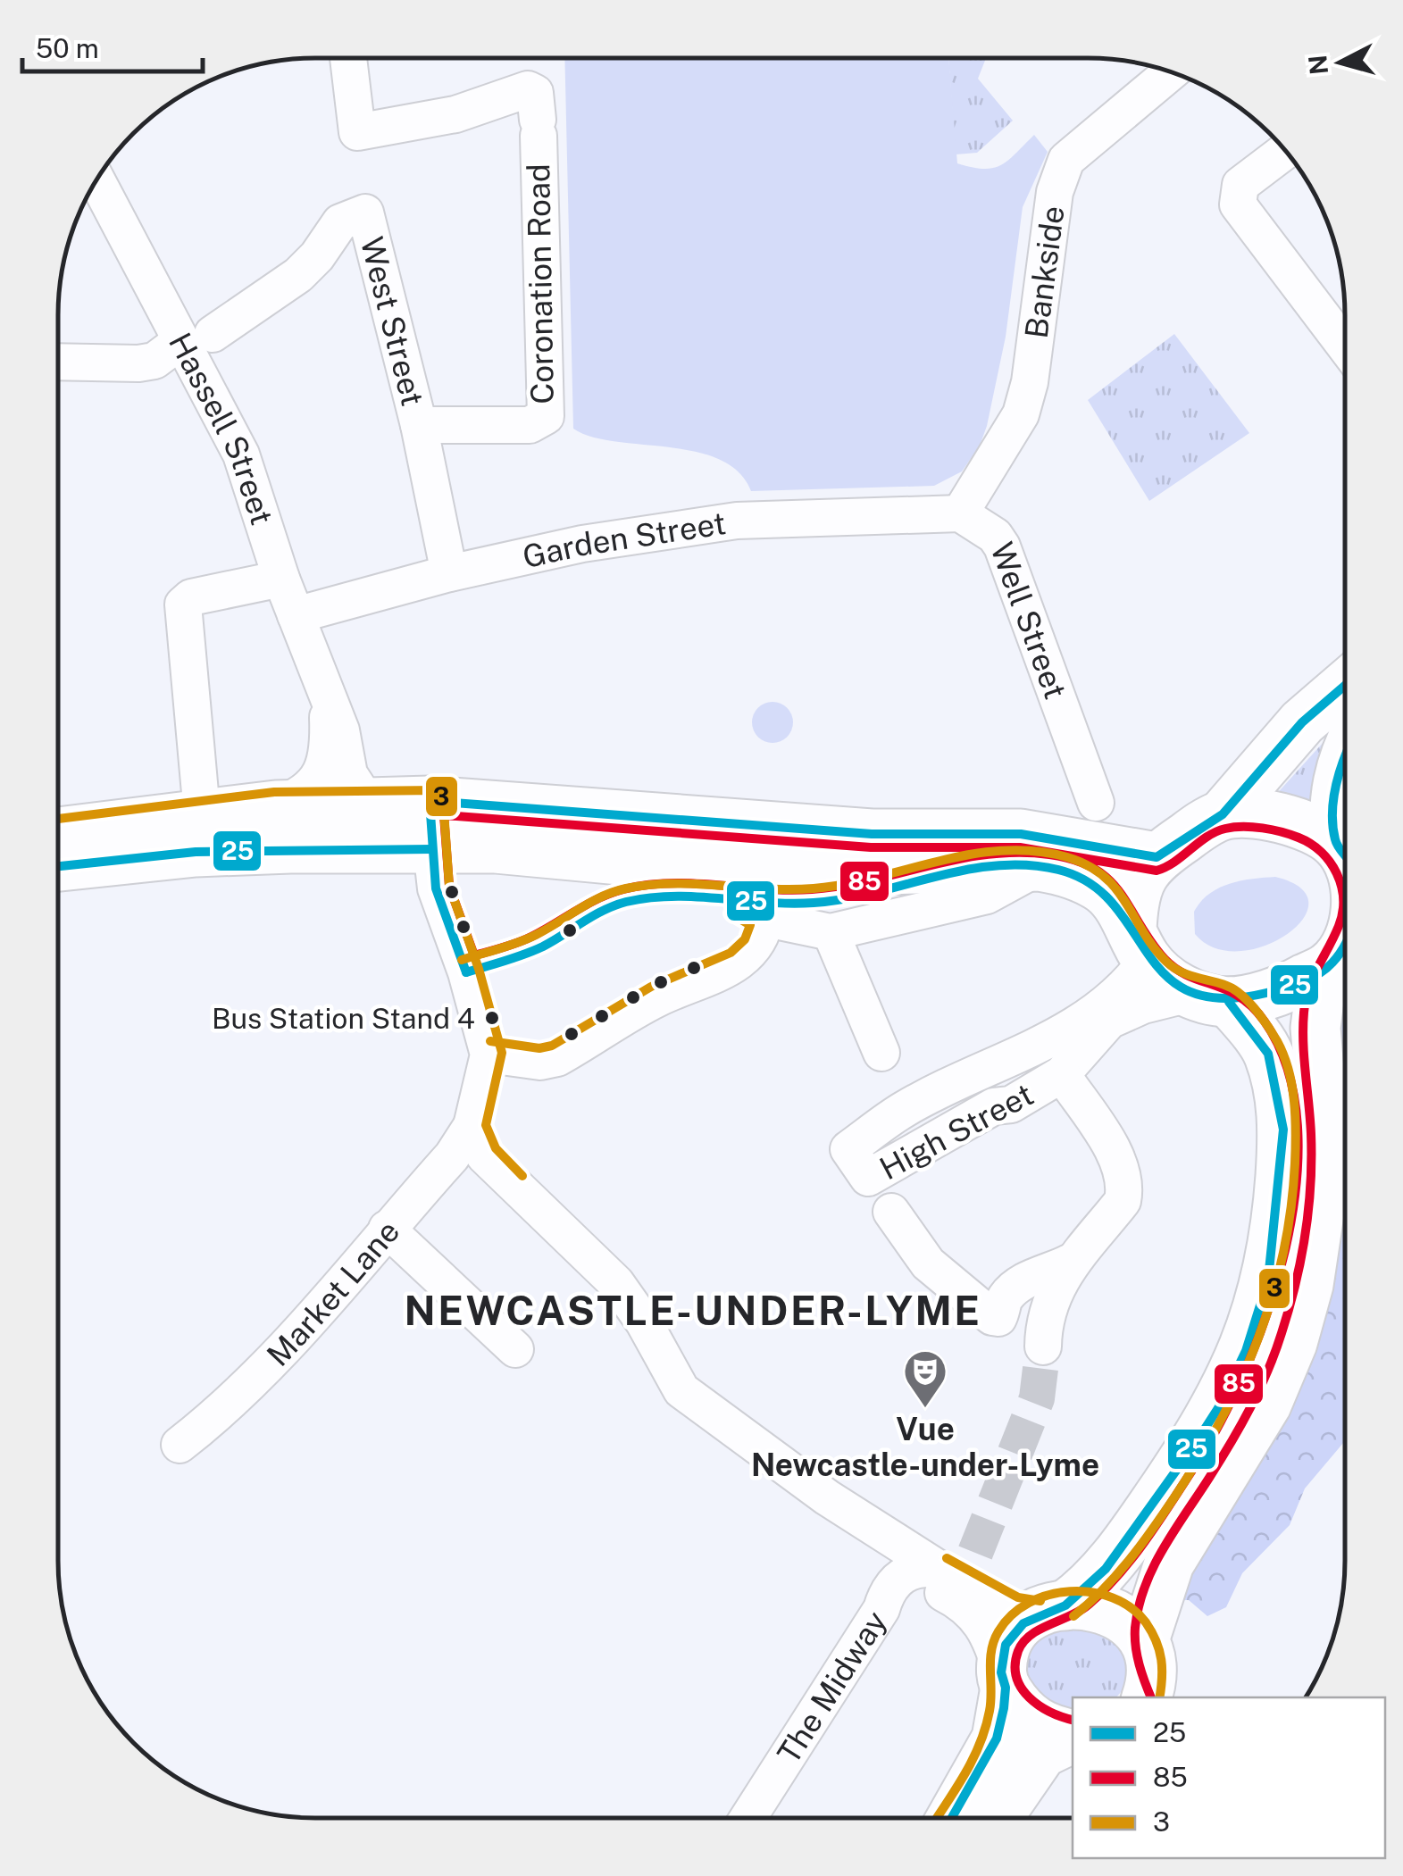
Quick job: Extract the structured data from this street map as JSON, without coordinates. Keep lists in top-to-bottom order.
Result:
{
  "streets": {
    "street": [
      "Bankside",
      "Coronation Road",
      "West Street",
      "Hassell Street",
      "Garden Street",
      "Well Street",
      "High Street",
      "Market Lane",
      "The Midway"
    ]
  },
  "crossings": [
    ["Bankside", "Garden Street"],
    ["Bankside", "Well Street"],
    ["Coronation Road", "West Street"],
    ["West Street", "Hassell Street"],
    ["West Street", "Garden Street"],
    ["Hassell Street", "Garden Street"],
    ["Garden Street", "Well Street"]
  ],
  "districts": ["NEWCASTLE-UNDER-LYME"],
  "places": {
    "other": ["Bus Station Stand 4"],
    "theatre": ["Vue Newcastle-under-Lyme"]
  },
  "lines": ["transit line 25", "transit line 3", "transit line 85"],
  "legend": ["25", "85", "3"],
  "scale_bar": "50 m",
  "north": "left"
}
